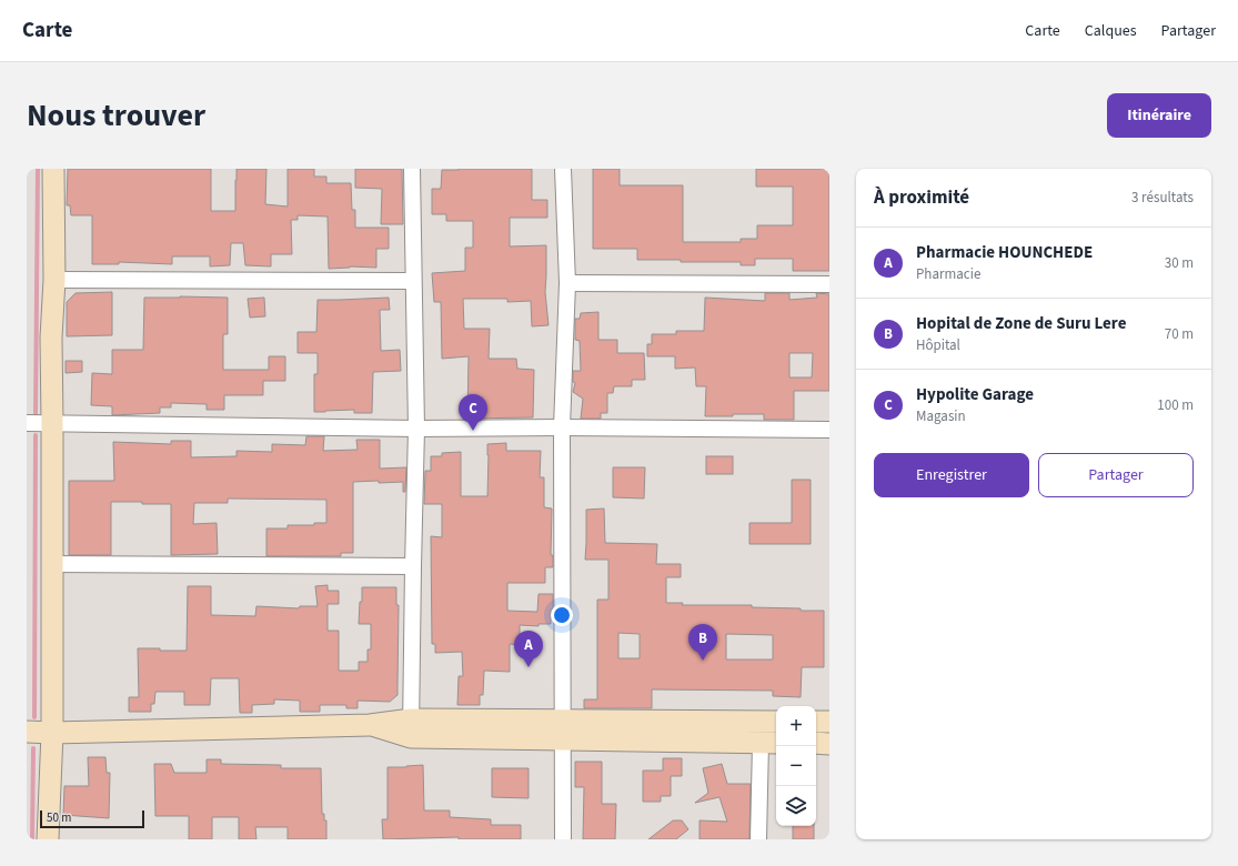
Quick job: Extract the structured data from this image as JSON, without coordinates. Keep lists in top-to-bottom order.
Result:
{
  "scale_bar": "50 m",
  "page": {
    "header": "Carte",
    "nav": ["Carte", "Calques", "Partager"],
    "title": "Nous trouver",
    "buttons": [
      "Itinéraire",
      ["Enregistrer", "Partager"]
    ],
    "heading": ["À proximité", "3 résultats"],
    "list": [
      {
        "mark": "A",
        "name": "Pharmacie HOUNCHEDE",
        "note": "Pharmacie",
        "value": "30 m"
      },
      {
        "mark": "B",
        "name": "Hopital de Zone de Suru Lere",
        "note": "Hôpital",
        "value": "70 m"
      },
      {
        "mark": "C",
        "name": "Hypolite Garage",
        "note": "Magasin",
        "value": "100 m"
      }
    ],
    "pins": ["C", "B", "A"],
    "map_buttons": ["+", "−"],
    "scale": "50 m"
  }
}
